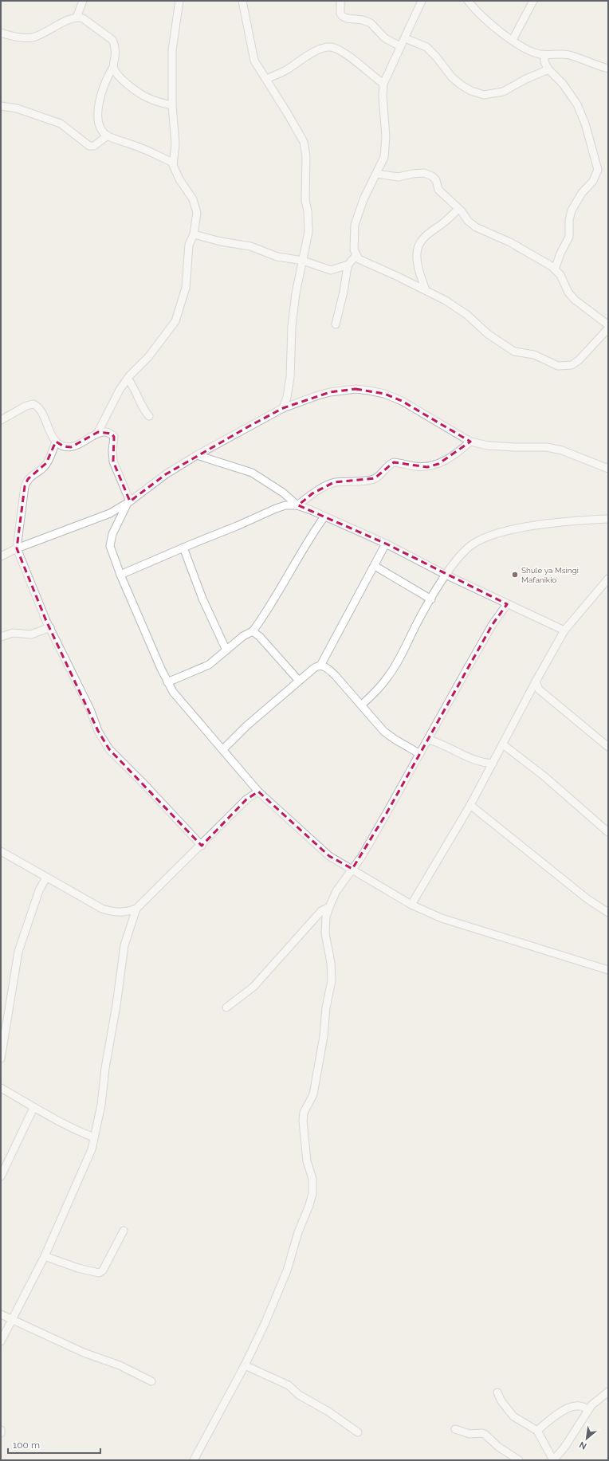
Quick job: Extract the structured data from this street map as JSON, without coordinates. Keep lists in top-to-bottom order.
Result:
{
  "places": ["Shule ya Msingi Mafanikio"],
  "scale_bar": "100 m",
  "north": "bottom left"
}
